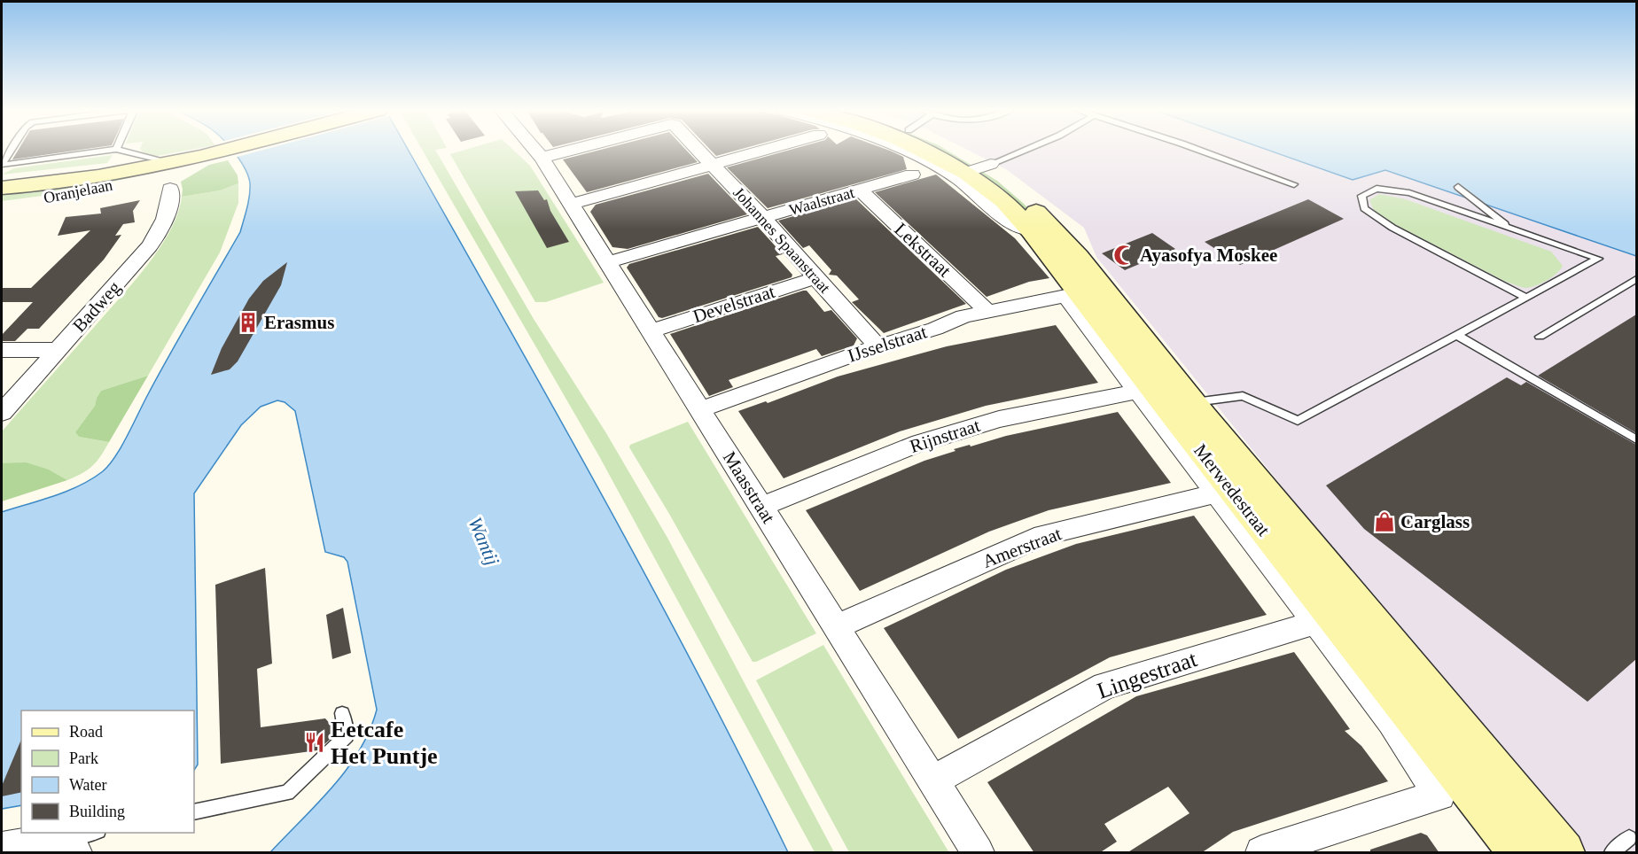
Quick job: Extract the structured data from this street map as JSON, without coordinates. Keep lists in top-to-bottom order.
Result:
{
  "streets": {
    "main road": ["Oranjelaan", "Merwedestraat"],
    "street": [
      "Waalstraat",
      "Johannes Spaanstraat",
      "Lekstraat",
      "Develstraat",
      "Badweg",
      "IJsselstraat",
      "Rijnstraat",
      "Maasstraat",
      "Amerstraat",
      "Lingestraat"
    ]
  },
  "crossings": [
    ["Waalstraat", "Johannes Spaanstraat"],
    ["Waalstraat", "Lekstraat"],
    ["Waalstraat", "Maasstraat"],
    ["Johannes Spaanstraat", "Develstraat"],
    ["Johannes Spaanstraat", "IJsselstraat"],
    ["Lekstraat", "IJsselstraat"],
    ["Develstraat", "Maasstraat"],
    ["IJsselstraat", "Maasstraat"],
    ["IJsselstraat", "Merwedestraat"],
    ["Rijnstraat", "Maasstraat"],
    ["Rijnstraat", "Merwedestraat"],
    ["Maasstraat", "Amerstraat"],
    ["Maasstraat", "Lingestraat"],
    ["Merwedestraat", "Amerstraat"],
    ["Merwedestraat", "Lingestraat"]
  ],
  "water": ["Wantij"],
  "places": {
    "mosque": ["Ayasofya Moskee"],
    "building": ["Erasmus"],
    "shop": ["Carglass"],
    "restaurant": ["Eetcafe Het Puntje"]
  },
  "legend": [
    "Road",
    "Park",
    "Water",
    "Building"
  ]
}
